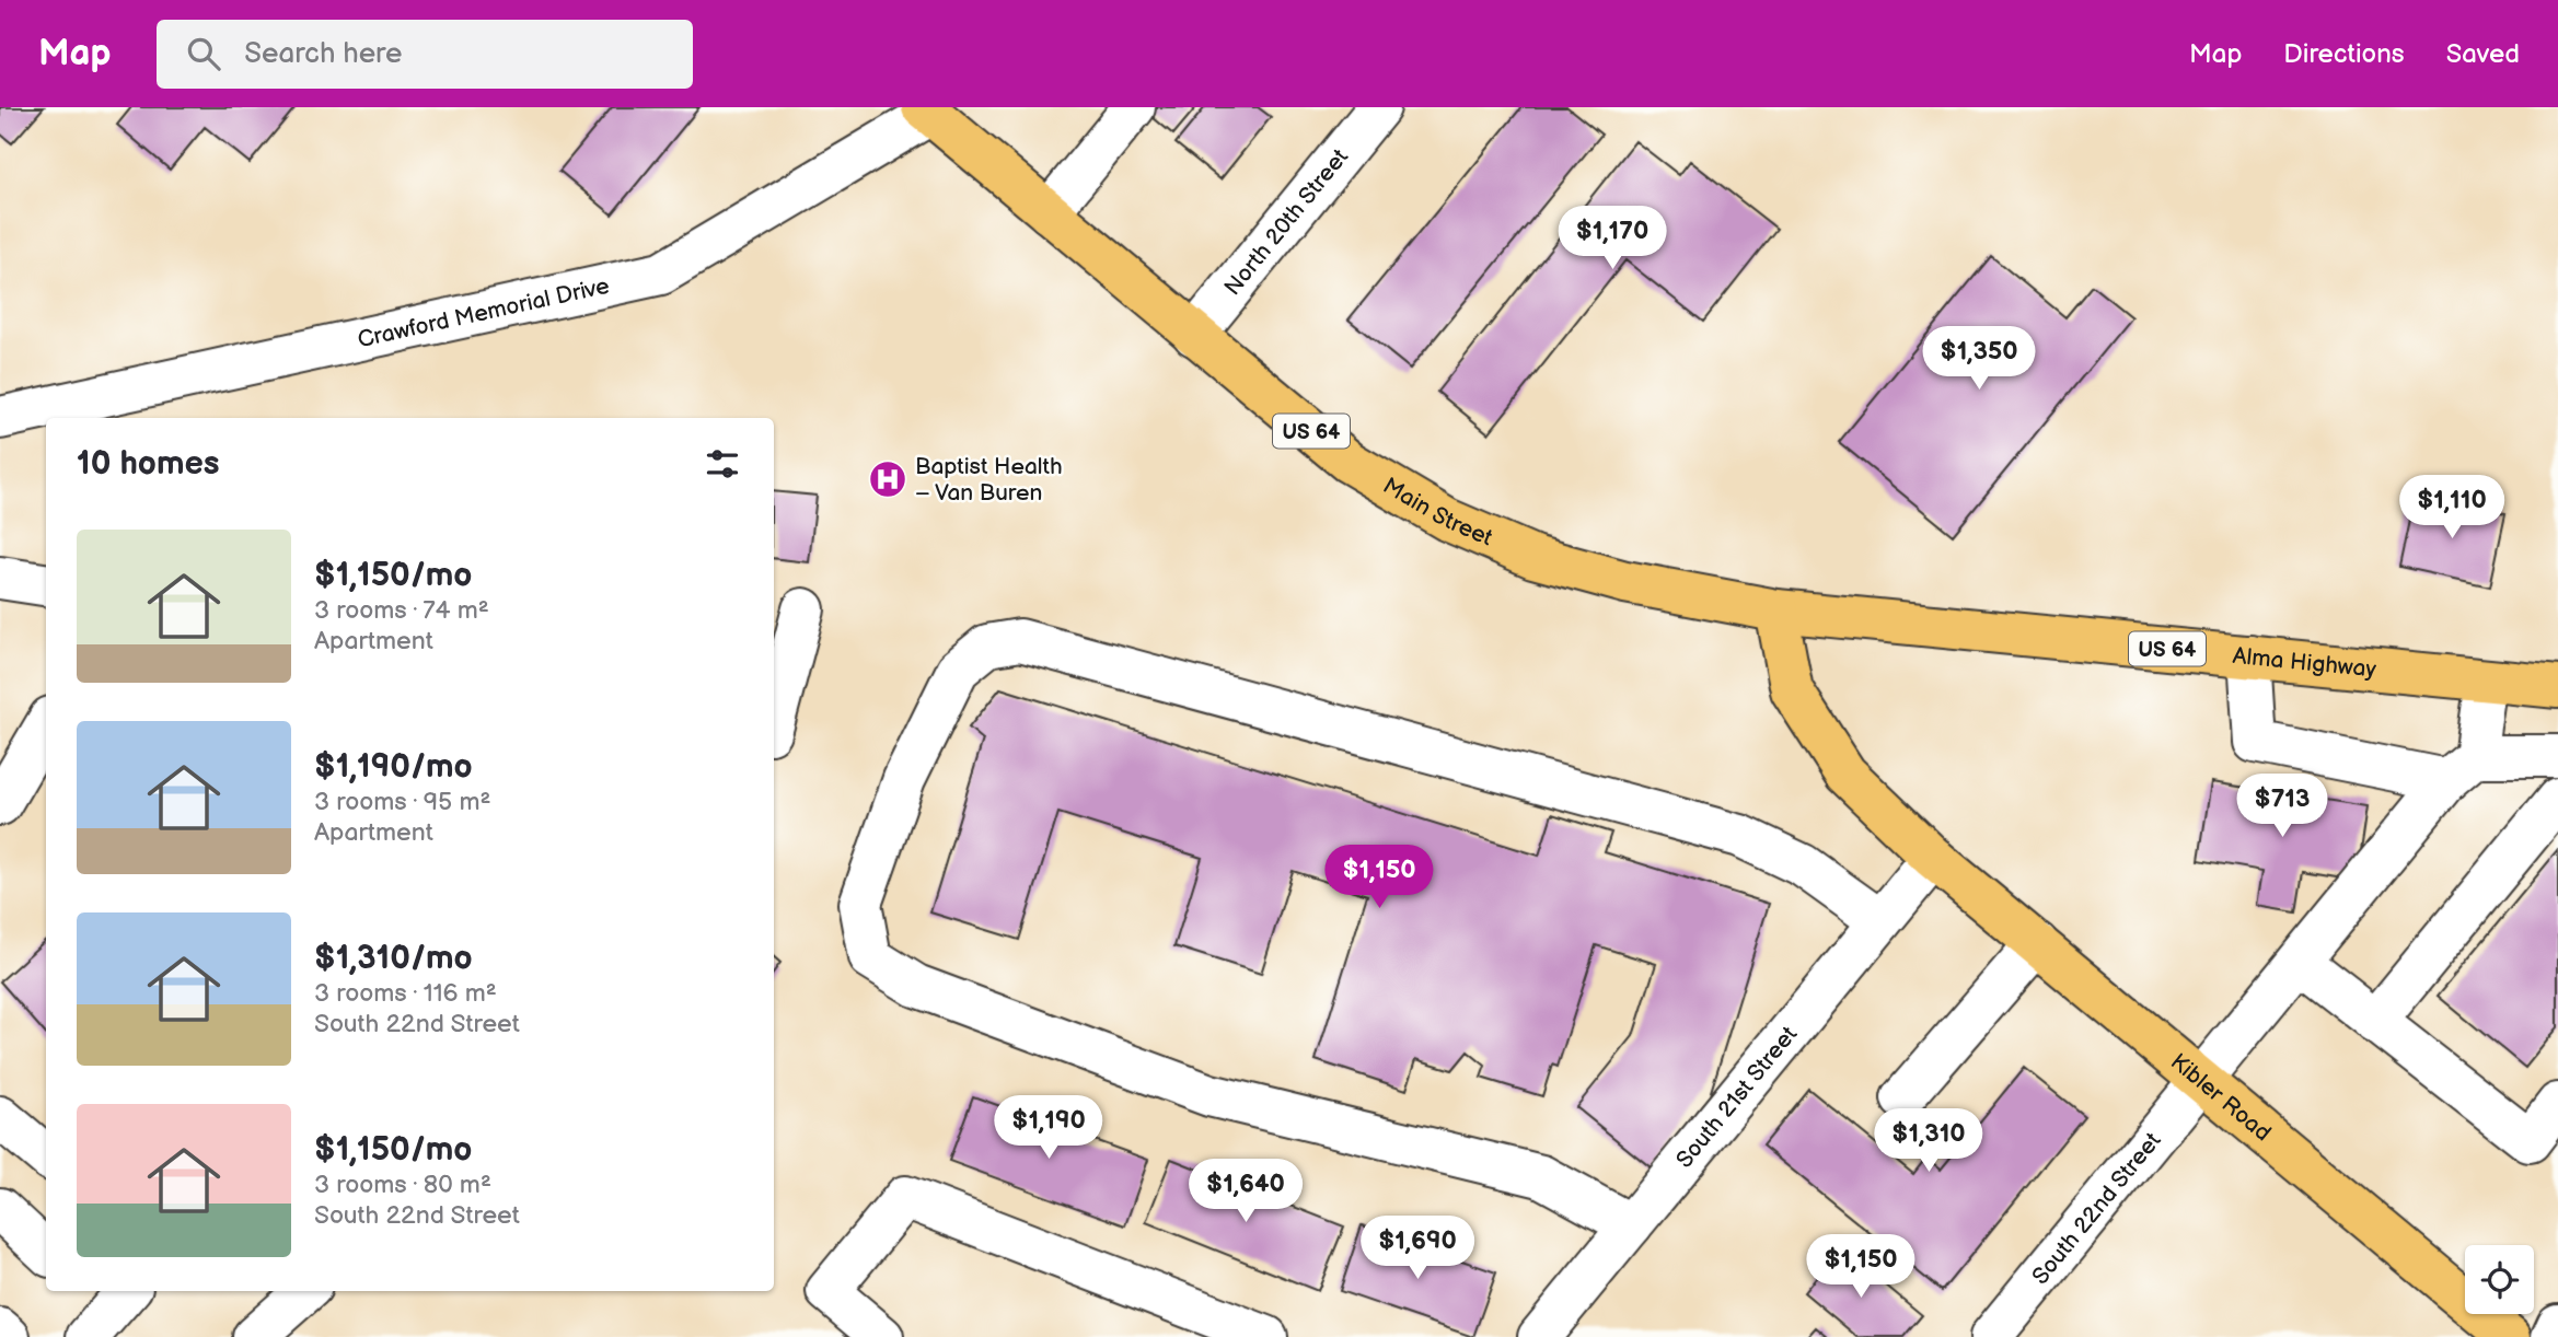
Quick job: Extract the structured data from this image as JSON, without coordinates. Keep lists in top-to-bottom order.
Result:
{
  "streets": {
    "main road": [
      "US 64",
      "Main Street",
      "Alma Highway",
      "Kibler Road"
    ],
    "street": [
      "North 20th Street",
      "Crawford Memorial Drive",
      "South 21st Street",
      "South 22nd Street"
    ]
  },
  "crossings": [
    ["North 20th Street", "Main Street"],
    ["Crawford Memorial Drive", "Main Street"],
    ["Main Street", "Alma Highway"],
    ["South 21st Street", "Kibler Road"],
    ["Kibler Road", "South 22nd Street"]
  ],
  "places": {
    "hospital": ["Baptist Health – Van Buren"]
  },
  "page": {
    "header": "Map",
    "search": "Search here",
    "nav": ["Map", "Directions", "Saved"],
    "price": [
      "$1,170",
      "$1,350",
      "$1,110",
      "$713",
      "$1,150",
      "$1,190",
      "$1,310",
      "$1,640",
      "$1,690",
      "$1,150"
    ],
    "heading": "10 homes",
    "list": [
      {
        "name": "$1,150/mo",
        "note": "3 rooms · 74 m² · Apartment"
      },
      {
        "name": "$1,190/mo",
        "note": "3 rooms · 95 m² · Apartment"
      },
      {
        "name": "$1,310/mo",
        "note": "3 rooms · 116 m² · South 22nd Street"
      },
      {
        "name": "$1,150/mo",
        "note": "3 rooms · 80 m² · South 22nd Street"
      }
    ]
  }
}
